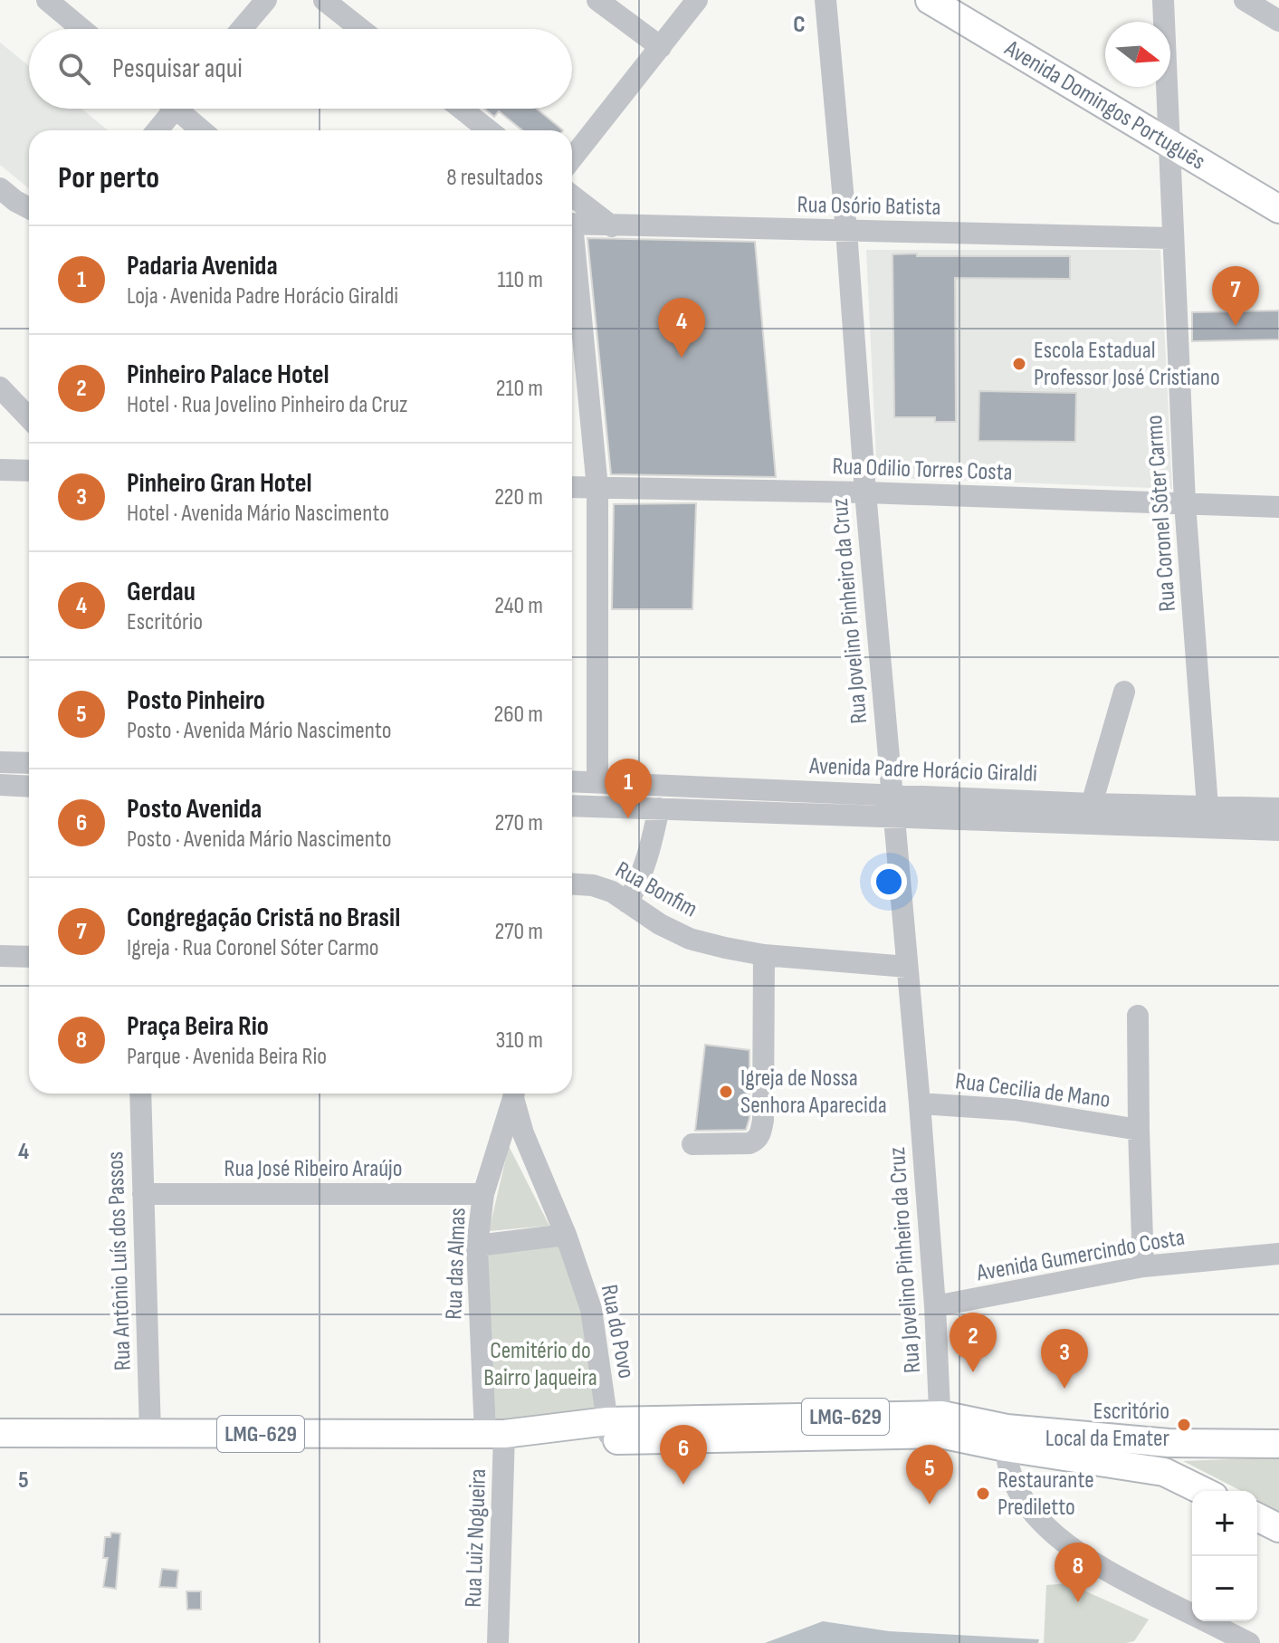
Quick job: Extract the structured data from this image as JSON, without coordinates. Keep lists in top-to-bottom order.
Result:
{
  "streets": {
    "main road": ["Avenida Domingos Português", "LMG-629"],
    "street": [
      "Rua Osório Batista",
      "Rua Odilio Torres Costa",
      "Rua Coronel Sóter Carmo",
      "Rua Jovelino Pinheiro da Cruz",
      "Avenida Padre Horácio Giraldi",
      "Rua Bonfim",
      "Rua Cecilia de Mano",
      "Rua José Ribeiro Araújo",
      "Avenida Gumercindo Costa",
      "Rua Antônio Luís dos Passos",
      "Rua das Almas",
      "Rua do Povo",
      "Rua Luiz Nogueira"
    ]
  },
  "crossings": [
    ["Avenida Domingos Português", "Rua Coronel Sóter Carmo"],
    ["Rua Osório Batista", "Rua Coronel Sóter Carmo"],
    ["Rua Osório Batista", "Rua Jovelino Pinheiro da Cruz"],
    ["Rua Odilio Torres Costa", "Rua Coronel Sóter Carmo"],
    ["Rua Odilio Torres Costa", "Rua Jovelino Pinheiro da Cruz"],
    ["Rua Coronel Sóter Carmo", "Avenida Padre Horácio Giraldi"],
    ["Rua Jovelino Pinheiro da Cruz", "Avenida Padre Horácio Giraldi"],
    ["Rua Jovelino Pinheiro da Cruz", "Rua Bonfim"],
    ["Rua Jovelino Pinheiro da Cruz", "Rua Cecilia de Mano"],
    ["Rua Jovelino Pinheiro da Cruz", "Avenida Gumercindo Costa"],
    ["Rua Jovelino Pinheiro da Cruz", "LMG-629"],
    ["Rua Cecilia de Mano", "Avenida Gumercindo Costa"],
    ["Rua José Ribeiro Araújo", "Rua Antônio Luís dos Passos"],
    ["Rua José Ribeiro Araújo", "Rua das Almas"],
    ["Rua Antônio Luís dos Passos", "LMG-629"],
    ["Rua das Almas", "LMG-629"],
    ["Rua das Almas", "Rua Luiz Nogueira"],
    ["Rua do Povo", "LMG-629"],
    ["LMG-629", "Rua Luiz Nogueira"]
  ],
  "parks": ["Cemitério do Bairro Jaqueira"],
  "places": [
    "Escola Estadual Professor José Cristiano",
    "Igreja de Nossa Senhora Aparecida",
    "Escritório Local da Emater",
    "Restaurante Prediletto"
  ],
  "north": "right",
  "page": {
    "search": "Pesquisar aqui",
    "heading": ["Por perto", "8 resultados"],
    "list": [
      {
        "mark": "1",
        "name": "Padaria Avenida",
        "note": "Loja · Avenida Padre Horácio Giraldi",
        "value": "110 m"
      },
      {
        "mark": "2",
        "name": "Pinheiro Palace Hotel",
        "note": "Hotel · Rua Jovelino Pinheiro da Cruz",
        "value": "210 m"
      },
      {
        "mark": "3",
        "name": "Pinheiro Gran Hotel",
        "note": "Hotel · Avenida Mário Nascimento",
        "value": "220 m"
      },
      {
        "mark": "4",
        "name": "Gerdau",
        "note": "Escritório",
        "value": "240 m"
      },
      {
        "mark": "5",
        "name": "Posto Pinheiro",
        "note": "Posto · Avenida Mário Nascimento",
        "value": "260 m"
      },
      {
        "mark": "6",
        "name": "Posto Avenida",
        "note": "Posto · Avenida Mário Nascimento",
        "value": "270 m"
      },
      {
        "mark": "7",
        "name": "Congregação Cristã no Brasil",
        "note": "Igreja · Rua Coronel Sóter Carmo",
        "value": "270 m"
      },
      {
        "mark": "8",
        "name": "Praça Beira Rio",
        "note": "Parque · Avenida Beira Rio",
        "value": "310 m"
      }
    ],
    "pins": [
      "7",
      "4",
      "1",
      "2",
      "3",
      "6",
      "5",
      "8"
    ],
    "map_buttons": ["+", "−"]
  },
  "grid": {
    "columns": ["C"],
    "rows": ["4", "5"]
  }
}
